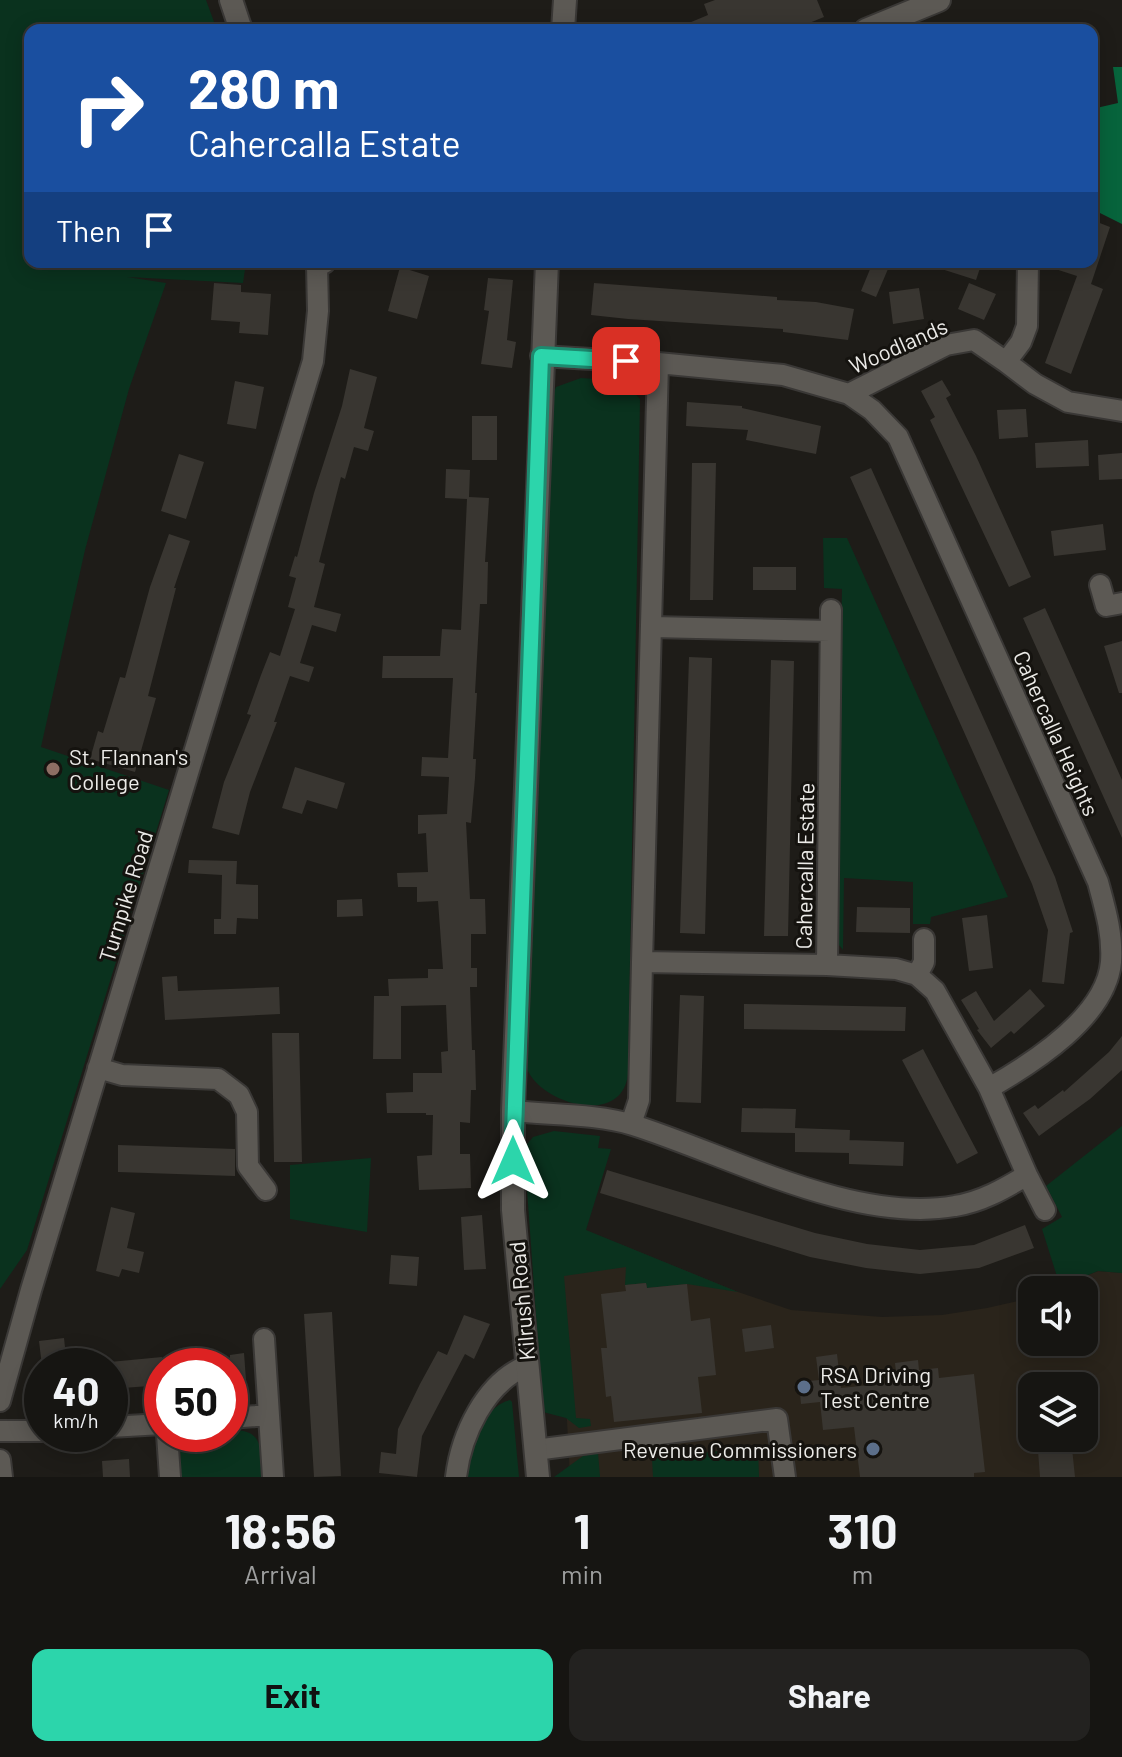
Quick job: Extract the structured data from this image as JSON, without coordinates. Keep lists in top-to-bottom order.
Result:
{
  "streets": {
    "main road": ["Kilrush Road"],
    "street": [
      "Woodlands",
      "Cahercalla Heights",
      "Cahercalla Estate",
      "Turnpike Road"
    ]
  },
  "crossings": [
    ["Woodlands", "Cahercalla Heights"]
  ],
  "places": ["St. Flannan's College", "RSA Driving Test Centre", "Revenue Commissioners"],
  "page": {
    "turn": ["280 m", "Cahercalla Estate"],
    "then": "Then",
    "speed": "40 km/h",
    "limit": "50",
    "eta": [
      "18:56",
      "Arrival",
      "1",
      "min",
      "310",
      "m"
    ],
    "buttons": ["Exit", "Share"]
  }
}
